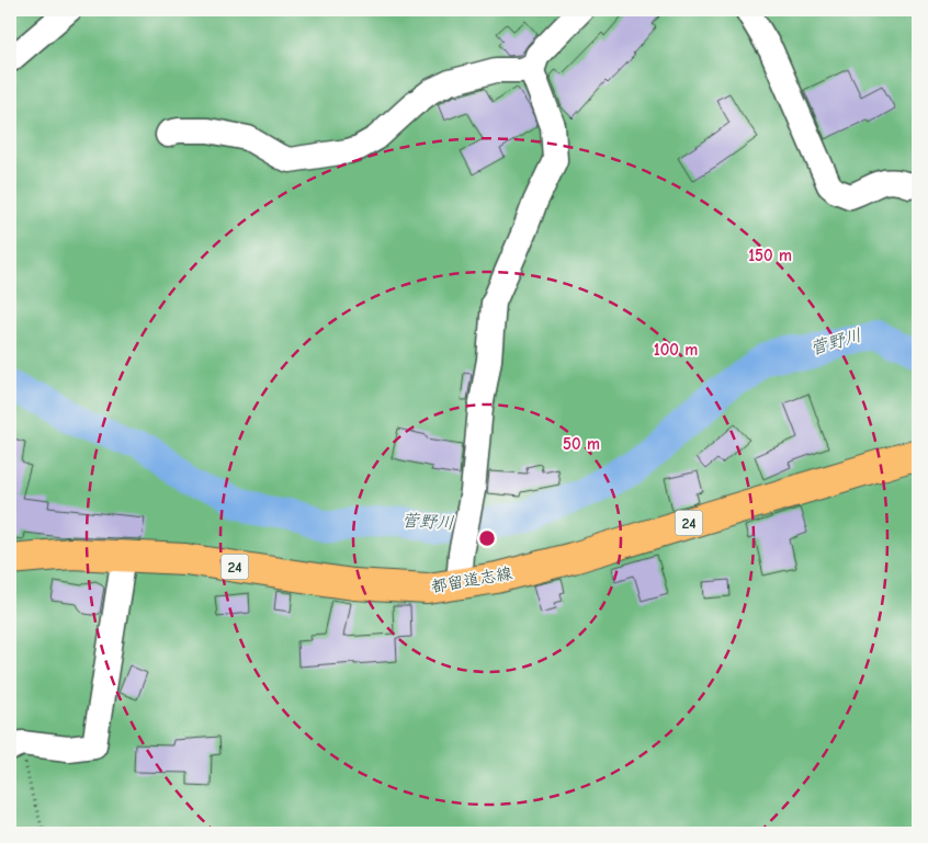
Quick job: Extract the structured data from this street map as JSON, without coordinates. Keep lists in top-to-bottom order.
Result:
{
  "streets": {
    "main road": ["24", "都留道志線"]
  },
  "water": ["菅野川"],
  "rings": ["150 m", "100 m", "50 m"]
}
